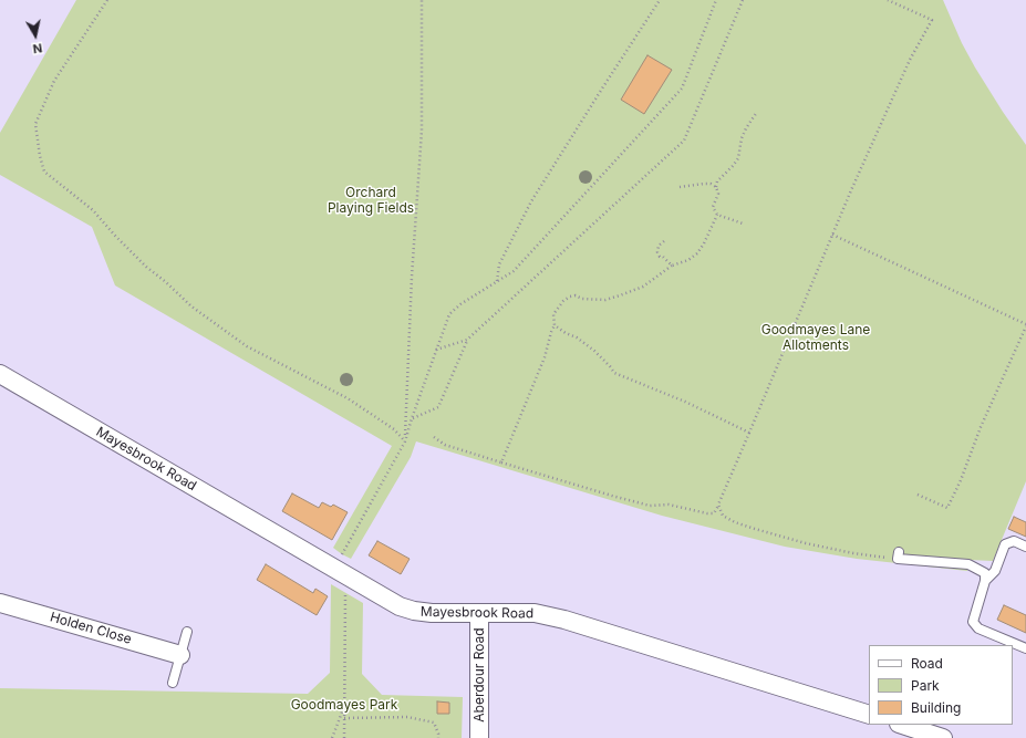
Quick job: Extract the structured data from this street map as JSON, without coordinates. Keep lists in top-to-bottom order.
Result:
{
  "streets": {
    "street": ["Mayesbrook Road", "Holden Close", "Aberdour Road"]
  },
  "crossings": [
    ["Mayesbrook Road", "Aberdour Road"]
  ],
  "parks": ["Orchard Playing Fields", "Goodmayes Lane Allotments", "Goodmayes Park"],
  "legend": ["Road", "Park", "Building"],
  "north": "bottom"
}
